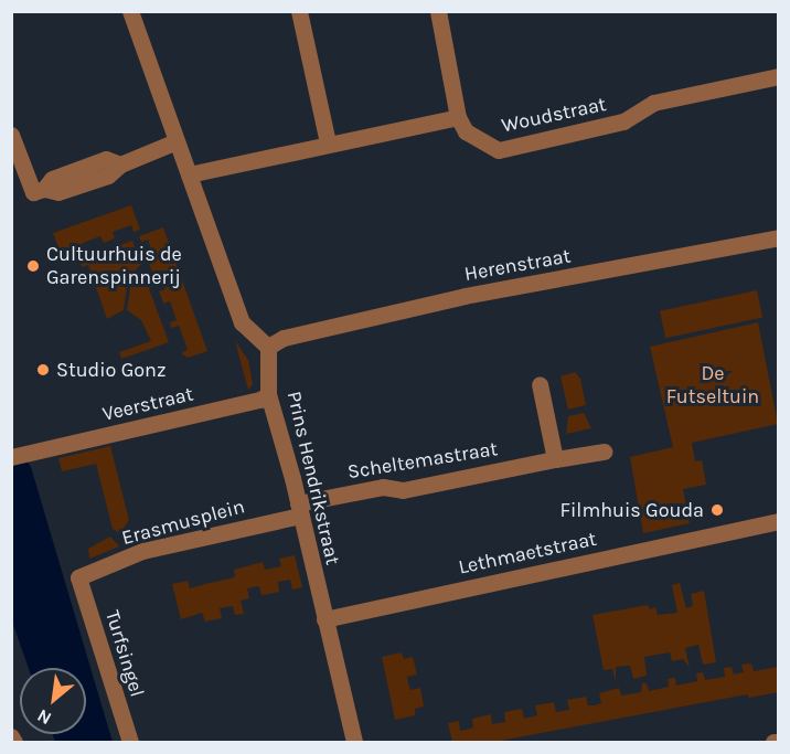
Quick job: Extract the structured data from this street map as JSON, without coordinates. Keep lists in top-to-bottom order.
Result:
{
  "streets": {
    "street": [
      "Woudstraat",
      "Herenstraat",
      "Veerstraat",
      "Scheltemastraat",
      "Prins Hendrikstraat",
      "Erasmusplein",
      "Lethmaetstraat",
      "Turfsingel"
    ]
  },
  "crossings": [
    ["Herenstraat", "Prins Hendrikstraat"],
    ["Veerstraat", "Prins Hendrikstraat"],
    ["Scheltemastraat", "Prins Hendrikstraat"],
    ["Scheltemastraat", "Erasmusplein"],
    ["Prins Hendrikstraat", "Erasmusplein"],
    ["Prins Hendrikstraat", "Lethmaetstraat"],
    ["Erasmusplein", "Turfsingel"]
  ],
  "parks": ["De Futseltuin"],
  "places": ["Cultuurhuis de Garenspinnerij", "Studio Gonz", "Filmhuis Gouda"],
  "north": "bottom left"
}
